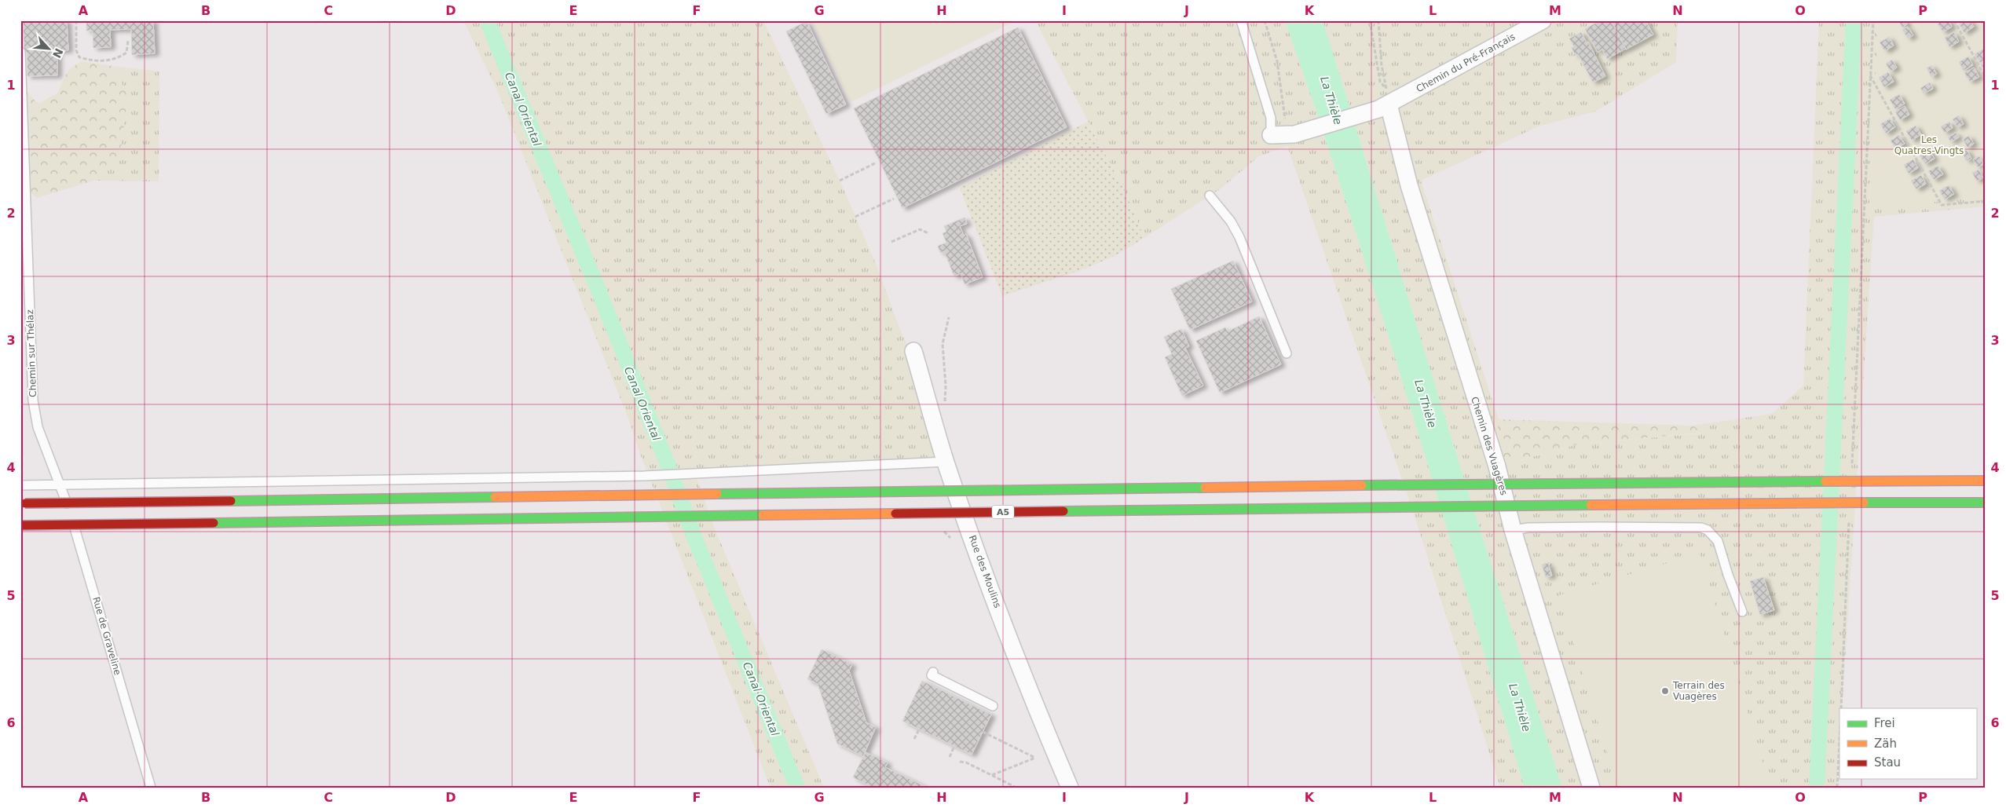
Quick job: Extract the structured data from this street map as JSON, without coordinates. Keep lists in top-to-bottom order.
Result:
{
  "streets": {
    "highway": ["A5"],
    "street": ["Chemin du Pré-Français", "Chemin des Vuagères", "Rue des Moulins"],
    "lane": ["Chemin sur Thélaz", "Rue de Graveline"]
  },
  "crossings": [
    ["Chemin du Pré-Français", "Chemin des Vuagères"],
    ["Chemin sur Thélaz", "Rue de Graveline"]
  ],
  "water": ["La Thièle", "Canal Oriental"],
  "parks": ["Les Quatres-Vingts"],
  "places": ["Terrain des Vuagères"],
  "legend": ["Frei", "Zäh", "Stau"],
  "north": "bottom right",
  "grid": {
    "columns": [
      "A",
      "B",
      "C",
      "D",
      "E",
      "F",
      "G",
      "H",
      "I",
      "J",
      "K",
      "L",
      "M",
      "N",
      "O",
      "P"
    ],
    "rows": [
      "1",
      "2",
      "3",
      "4",
      "5",
      "6"
    ]
  }
}
